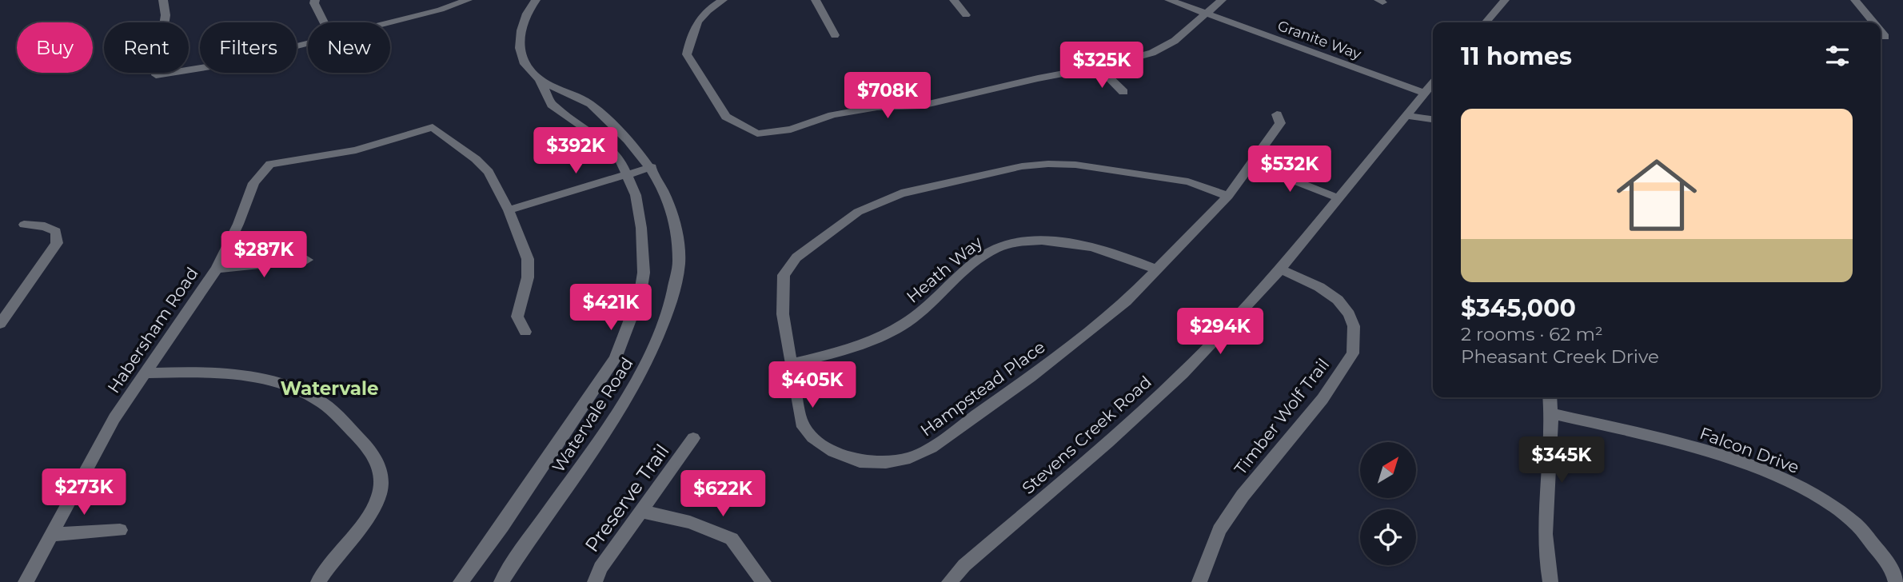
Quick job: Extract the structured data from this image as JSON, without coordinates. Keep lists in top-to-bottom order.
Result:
{
  "streets": {
    "street": [
      "Granite Way",
      "Heath Way",
      "Habersham Road",
      "Hampstead Place",
      "Watervale Road",
      "Timber Wolf Trail",
      "Stevens Creek Road",
      "Falcon Drive",
      "Preserve Trail"
    ]
  },
  "crossings": [
    ["Granite Way", "Stevens Creek Road"],
    ["Heath Way", "Hampstead Place"],
    ["Timber Wolf Trail", "Stevens Creek Road"]
  ],
  "districts": ["Watervale"],
  "north": "top right",
  "page": {
    "chip": [
      "Buy",
      "Rent",
      "Filters",
      "New"
    ],
    "heading": "11 homes",
    "price": [
      "$325K",
      "$708K",
      "$392K",
      "$532K",
      "$287K",
      "$421K",
      "$294K",
      "$405K",
      "$345K",
      "$273K",
      "$622K"
    ],
    "list": [
      {
        "name": "$345,000",
        "note": "2 rooms · 62 m² · Pheasant Creek Drive"
      }
    ]
  }
}
